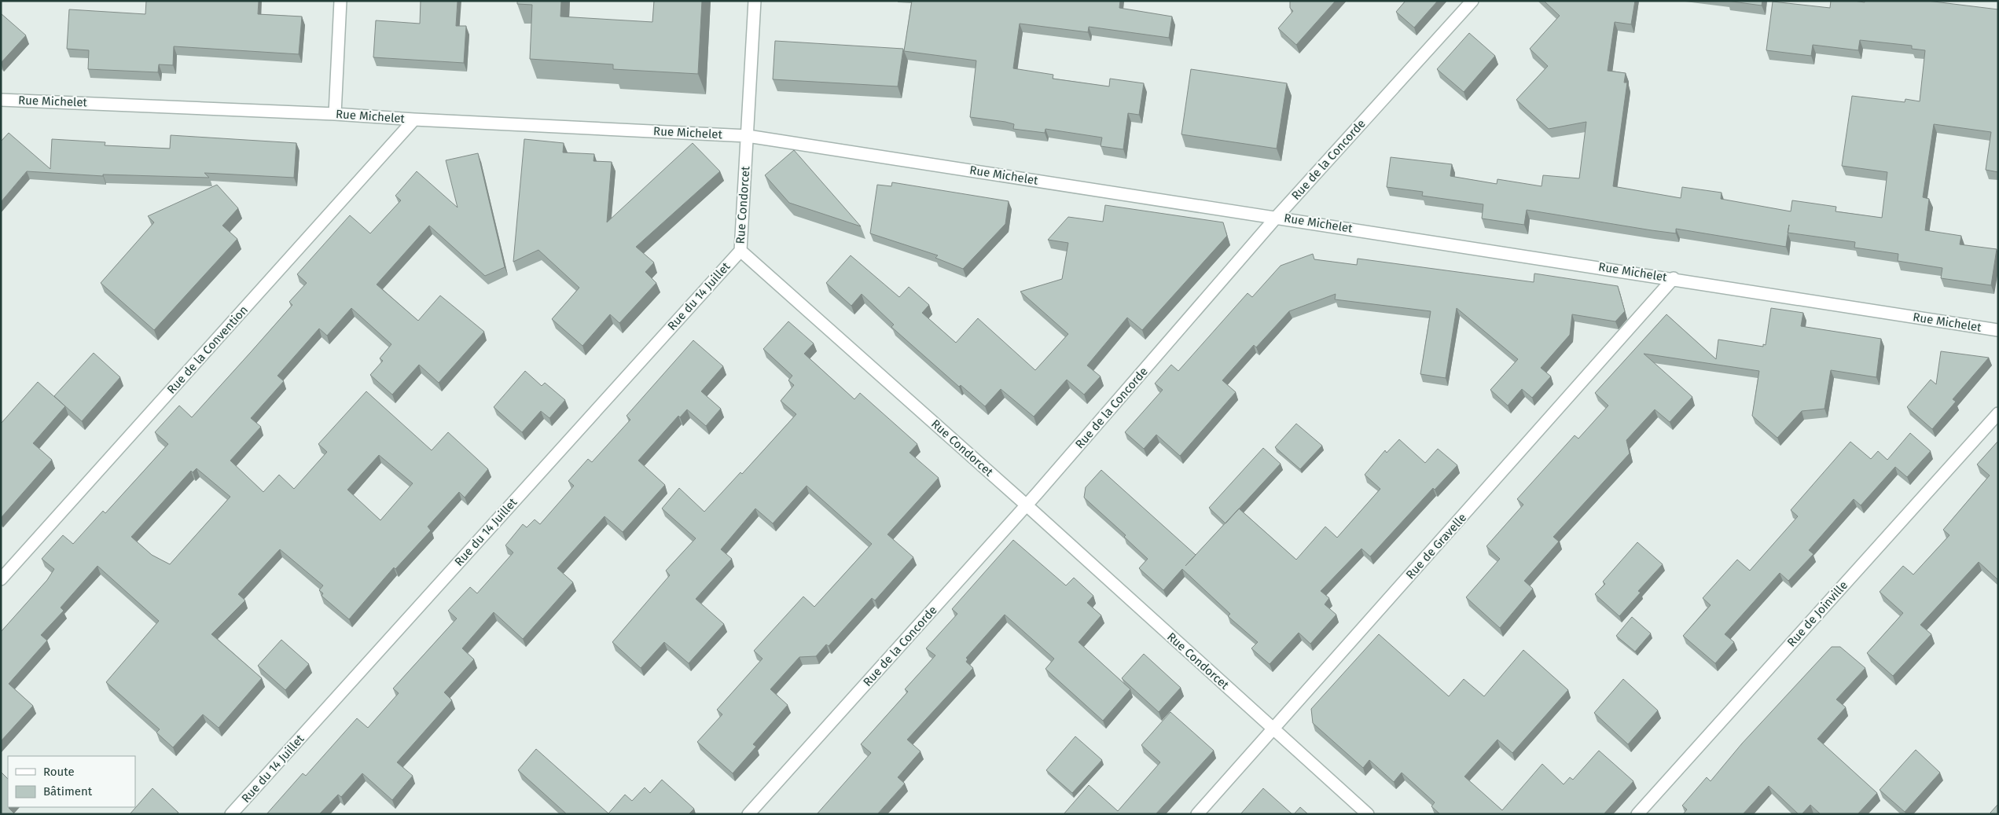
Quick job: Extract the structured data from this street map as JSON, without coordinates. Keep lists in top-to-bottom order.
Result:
{
  "streets": {
    "street": [
      "Rue Michelet",
      "Rue de la Concorde",
      "Rue Condorcet",
      "Rue du 14 Juillet",
      "Rue de la Convention",
      "Rue de Gravelle",
      "Rue de Joinville"
    ]
  },
  "crossings": [
    ["Rue Michelet", "Rue de la Concorde"],
    ["Rue Michelet", "Rue Condorcet"],
    ["Rue Michelet", "Rue de la Convention"],
    ["Rue Michelet", "Rue de Gravelle"],
    ["Rue de la Concorde", "Rue Condorcet"],
    ["Rue Condorcet", "Rue du 14 Juillet"],
    ["Rue Condorcet", "Rue de Gravelle"]
  ],
  "legend": ["Route", "Bâtiment"]
}
